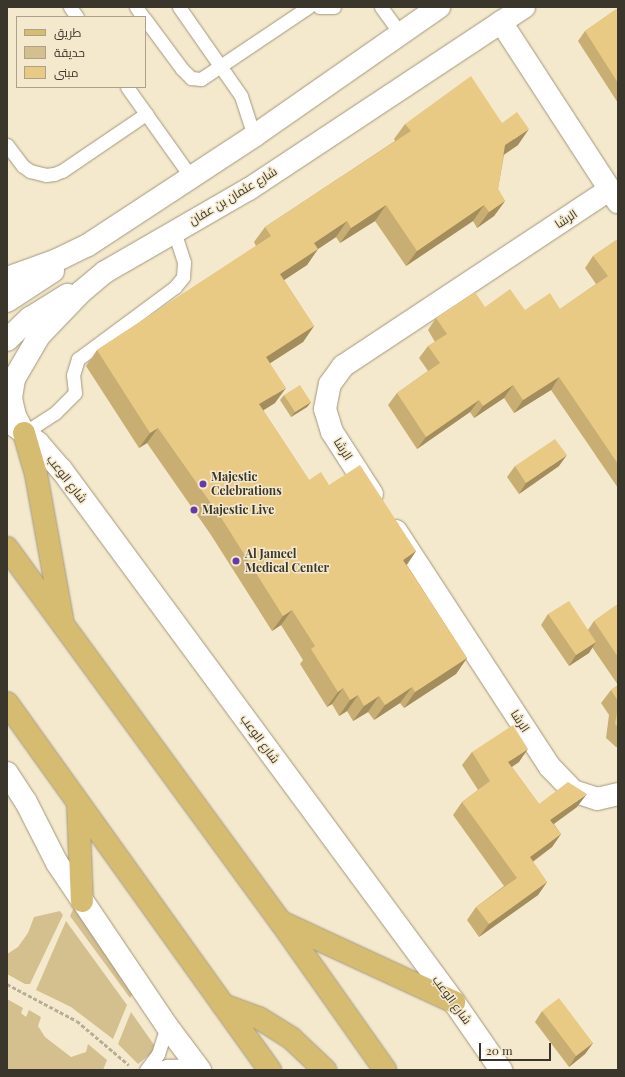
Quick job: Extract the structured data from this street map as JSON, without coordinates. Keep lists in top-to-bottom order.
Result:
{
  "streets": {
    "street": ["شارع عثمان بن عفان", "الرشا", "شارع الوعب"]
  },
  "crossings": [
    ["شارع عثمان بن عفان", "الرشا"],
    ["شارع عثمان بن عفان", "شارع الوعب"]
  ],
  "places": ["Majestic Celebrations", "Majestic Live", "Al Jameel Medical Center"],
  "legend": ["طريق", "حديقة", "مبنى"],
  "scale_bar": "20 m"
}
